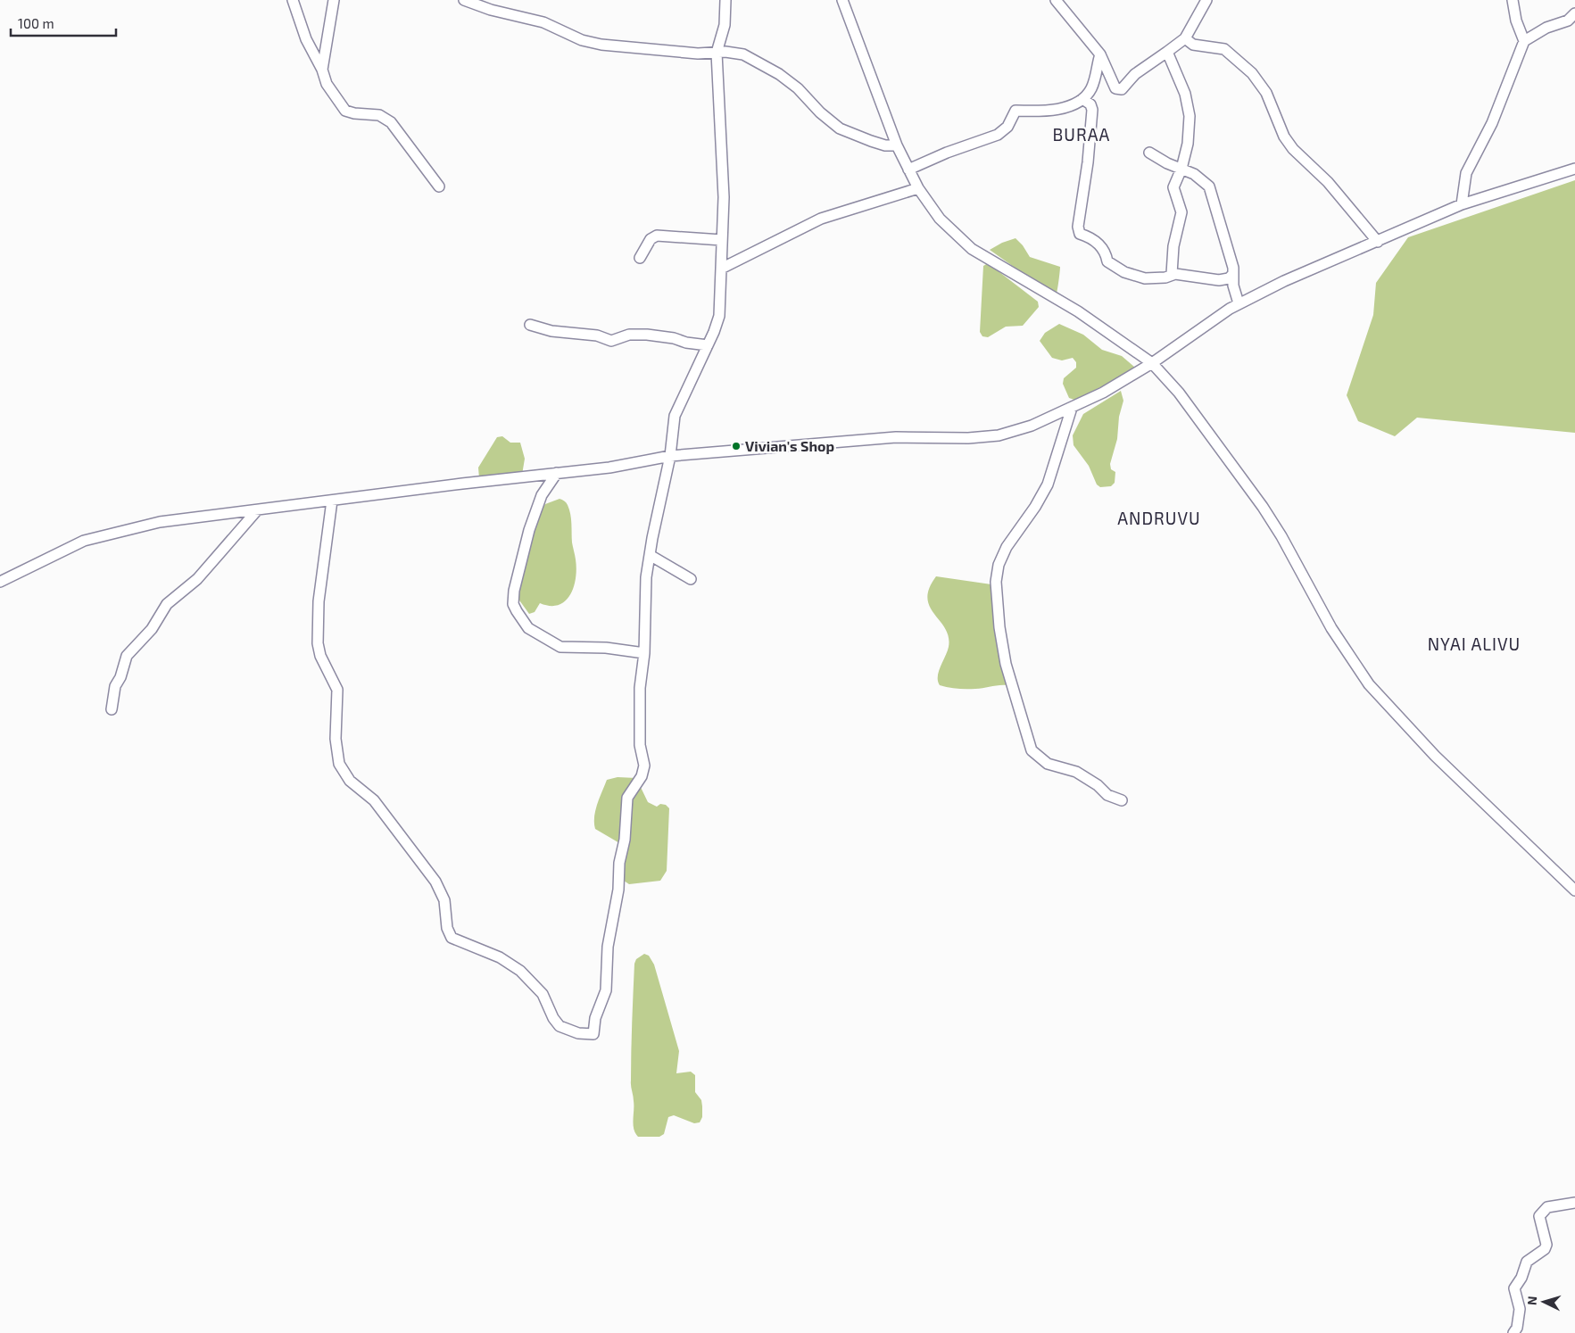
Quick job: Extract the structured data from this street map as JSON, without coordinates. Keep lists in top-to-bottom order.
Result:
{
  "districts": ["BURAA", "ANDRUVU", "NYAI ALIVU"],
  "places": ["Vivian's Shop"],
  "scale_bar": "100 m",
  "north": "left"
}
